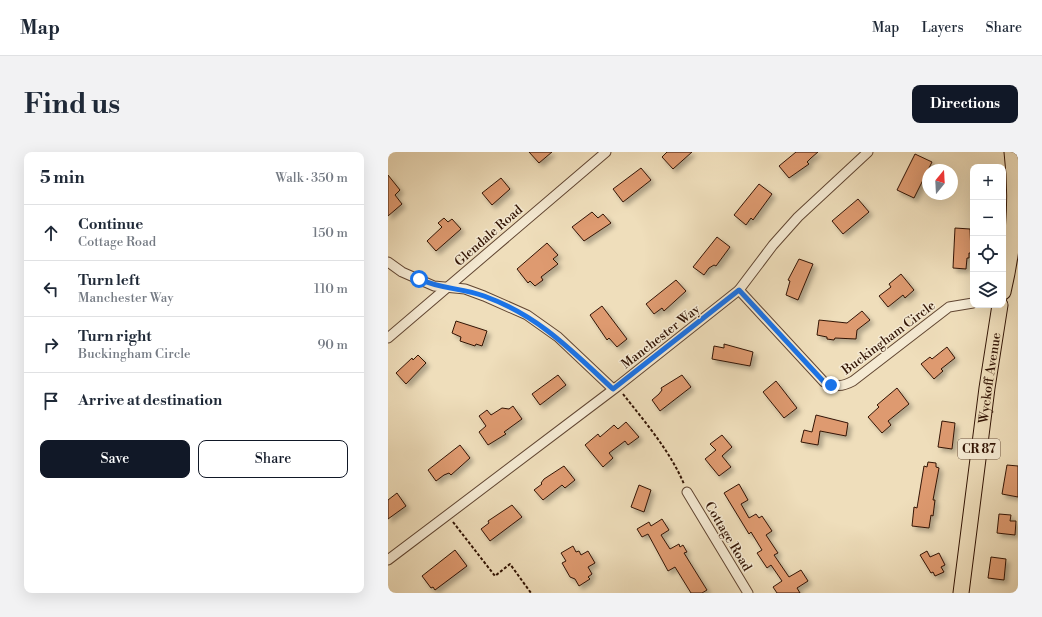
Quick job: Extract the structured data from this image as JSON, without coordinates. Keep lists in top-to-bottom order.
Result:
{
  "streets": {
    "main road": ["Wyckoff Avenue", "CR 87"],
    "street": [
      "Glendale Road",
      "Manchester Way",
      "Buckingham Circle",
      "Cottage Road"
    ]
  },
  "crossings": [
    ["Manchester Way", "Buckingham Circle"]
  ],
  "north": "top",
  "page": {
    "header": "Map",
    "nav": ["Map", "Layers", "Share"],
    "buttons": [
      "Directions",
      ["Save", "Share"]
    ],
    "title": "Find us",
    "heading": ["5 min", "Walk · 350 m"],
    "map_buttons": ["+", "−"],
    "list": [
      ["Continue", "Cottage Road", "150 m"],
      ["Turn left", "Manchester Way", "110 m"],
      ["Turn right", "Buckingham Circle", "90 m"],
      "Arrive at destination"
    ]
  }
}
